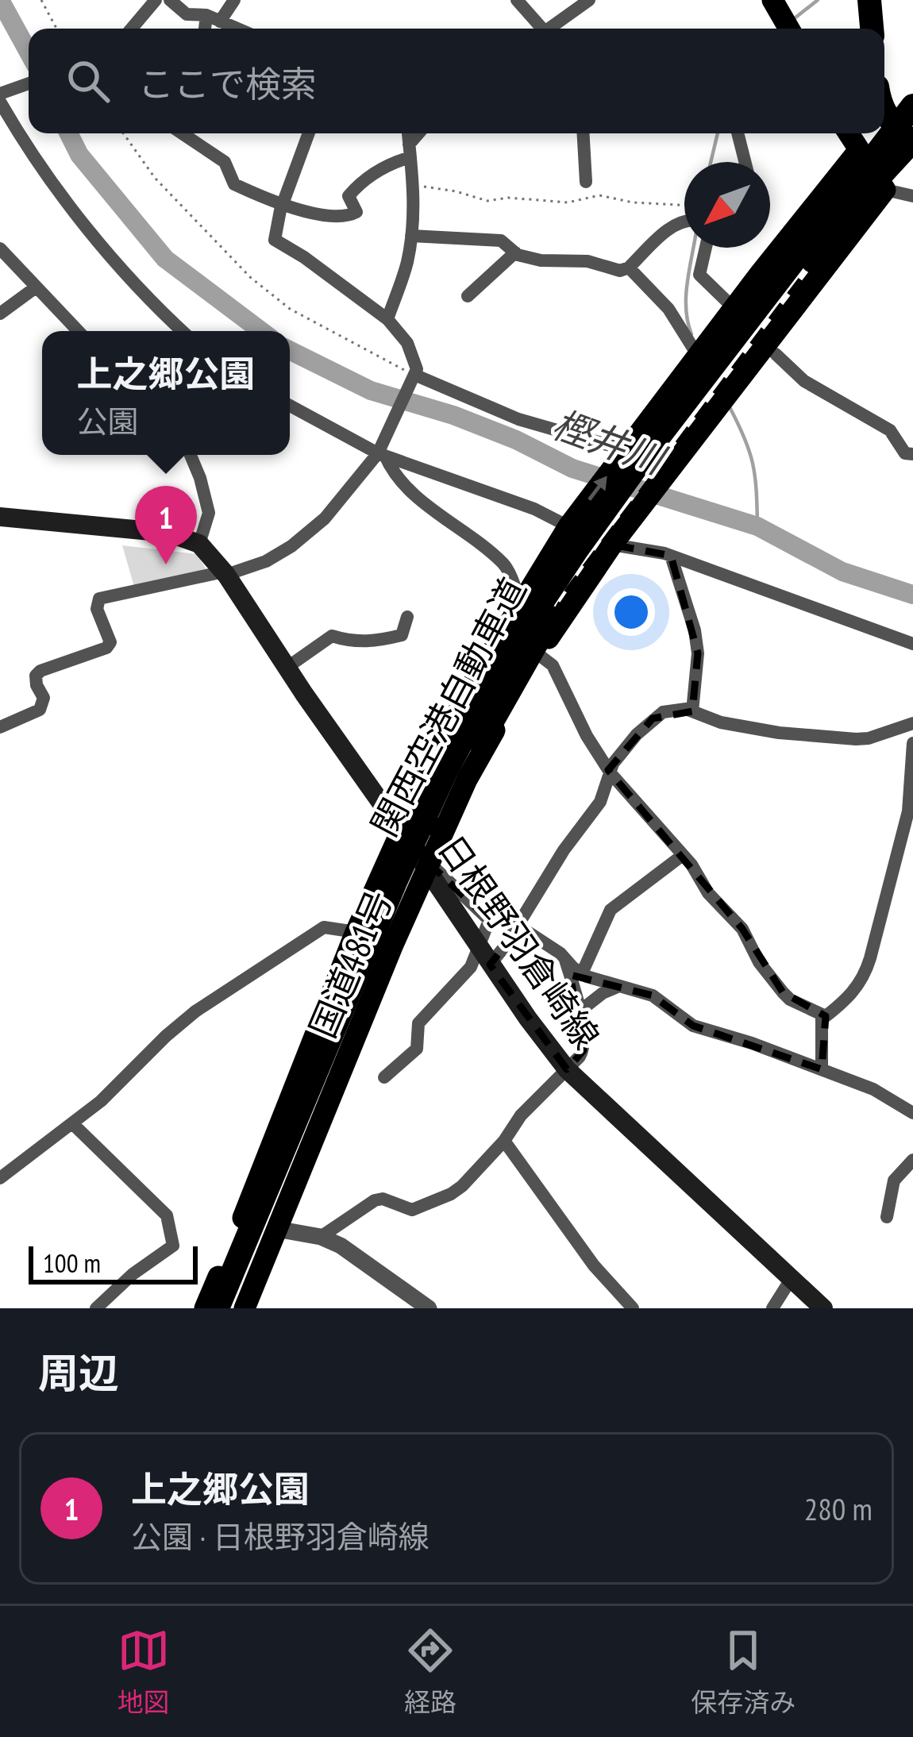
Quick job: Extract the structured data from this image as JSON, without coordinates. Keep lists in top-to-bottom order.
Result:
{
  "streets": {
    "highway": ["関西空港自動車道", "国道481号"],
    "main road": ["日根野羽倉崎線"]
  },
  "crossings": [
    ["日根野羽倉崎線", "国道481号"]
  ],
  "water": ["樫井川"],
  "scale_bar": "100 m",
  "north": "bottom left",
  "page": {
    "search": "ここで検索",
    "popup": ["上之郷公園", "公園"],
    "pins": "1",
    "scale": "100 m",
    "heading": "周辺",
    "list": [
      {
        "mark": "1",
        "name": "上之郷公園",
        "note": "公園 · 日根野羽倉崎線",
        "value": "280 m"
      }
    ],
    "nav": ["地図", "経路", "保存済み"]
  }
}
